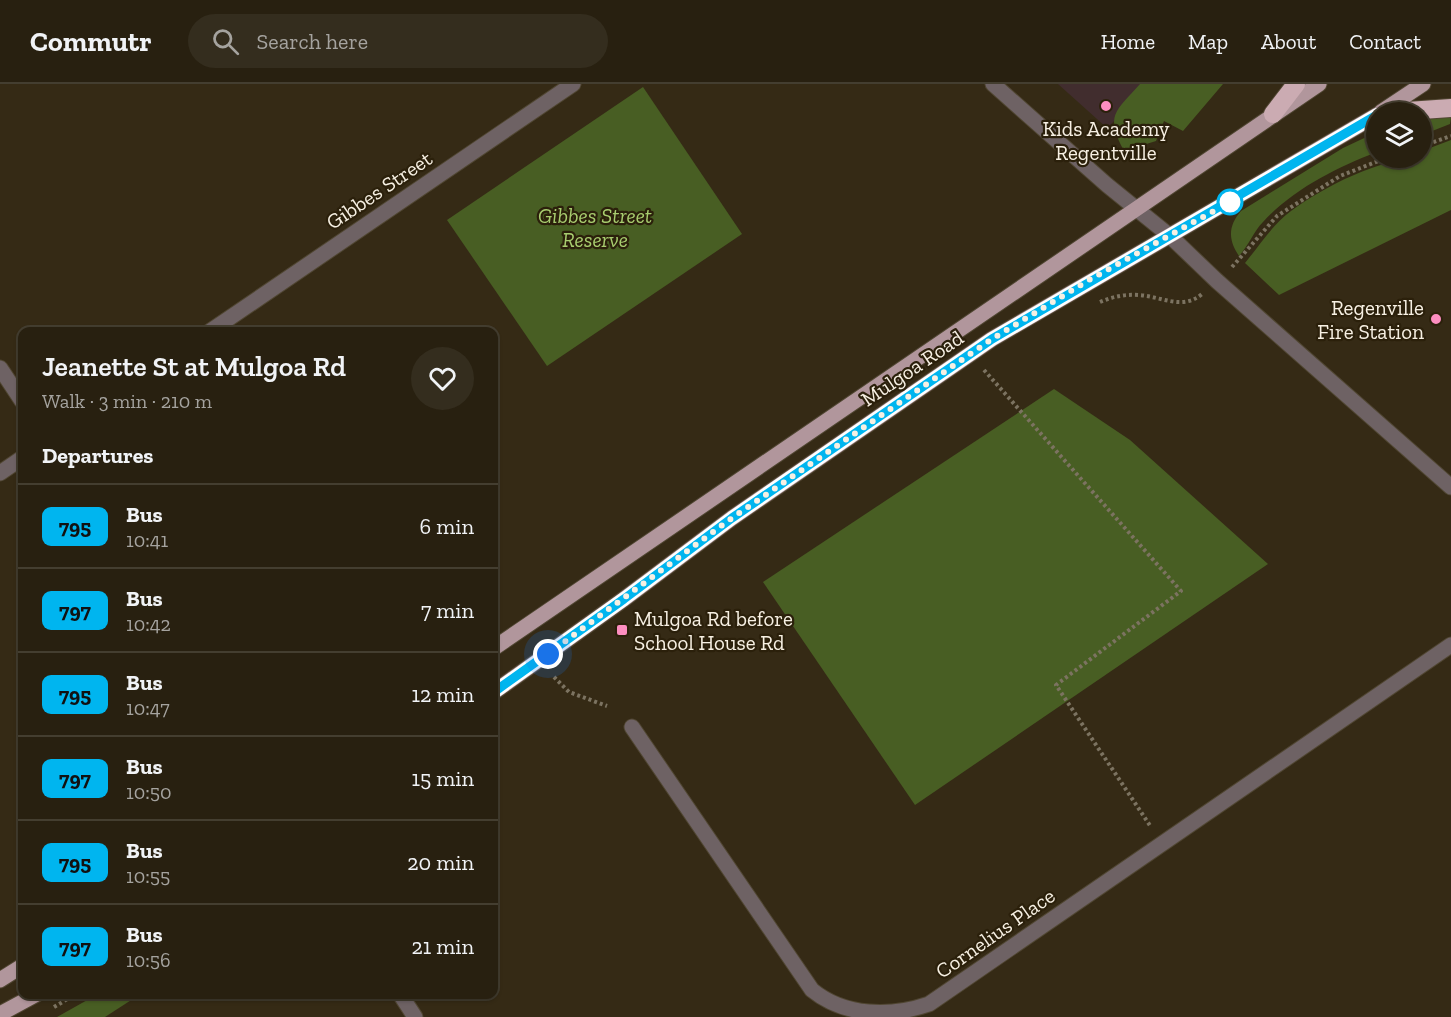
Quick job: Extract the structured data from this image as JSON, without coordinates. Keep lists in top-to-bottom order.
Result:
{
  "streets": {
    "main road": ["Mulgoa Road"],
    "street": ["Gibbes Street", "Cornelius Place"]
  },
  "parks": ["Gibbes Street Reserve"],
  "places": {
    "other": ["Kids Academy Regentville", "Regenville Fire Station"],
    "transit": ["Mulgoa Rd before School House Rd"]
  },
  "lines": ["bus line 795"],
  "page": {
    "header": "Commutr",
    "search": "Search here",
    "nav": [
      "Home",
      "Map",
      "About",
      "Contact"
    ],
    "heading": [
      ["Jeanette St at Mulgoa Rd", "Walk · 3 min · 210 m"],
      "Departures"
    ],
    "list": [
      {
        "mark": "795",
        "name": "Bus",
        "note": "10:41",
        "value": "6 min"
      },
      {
        "mark": "797",
        "name": "Bus",
        "note": "10:42",
        "value": "7 min"
      },
      {
        "mark": "795",
        "name": "Bus",
        "note": "10:47",
        "value": "12 min"
      },
      {
        "mark": "797",
        "name": "Bus",
        "note": "10:50",
        "value": "15 min"
      },
      {
        "mark": "795",
        "name": "Bus",
        "note": "10:55",
        "value": "20 min"
      },
      {
        "mark": "797",
        "name": "Bus",
        "note": "10:56",
        "value": "21 min"
      }
    ]
  }
}
